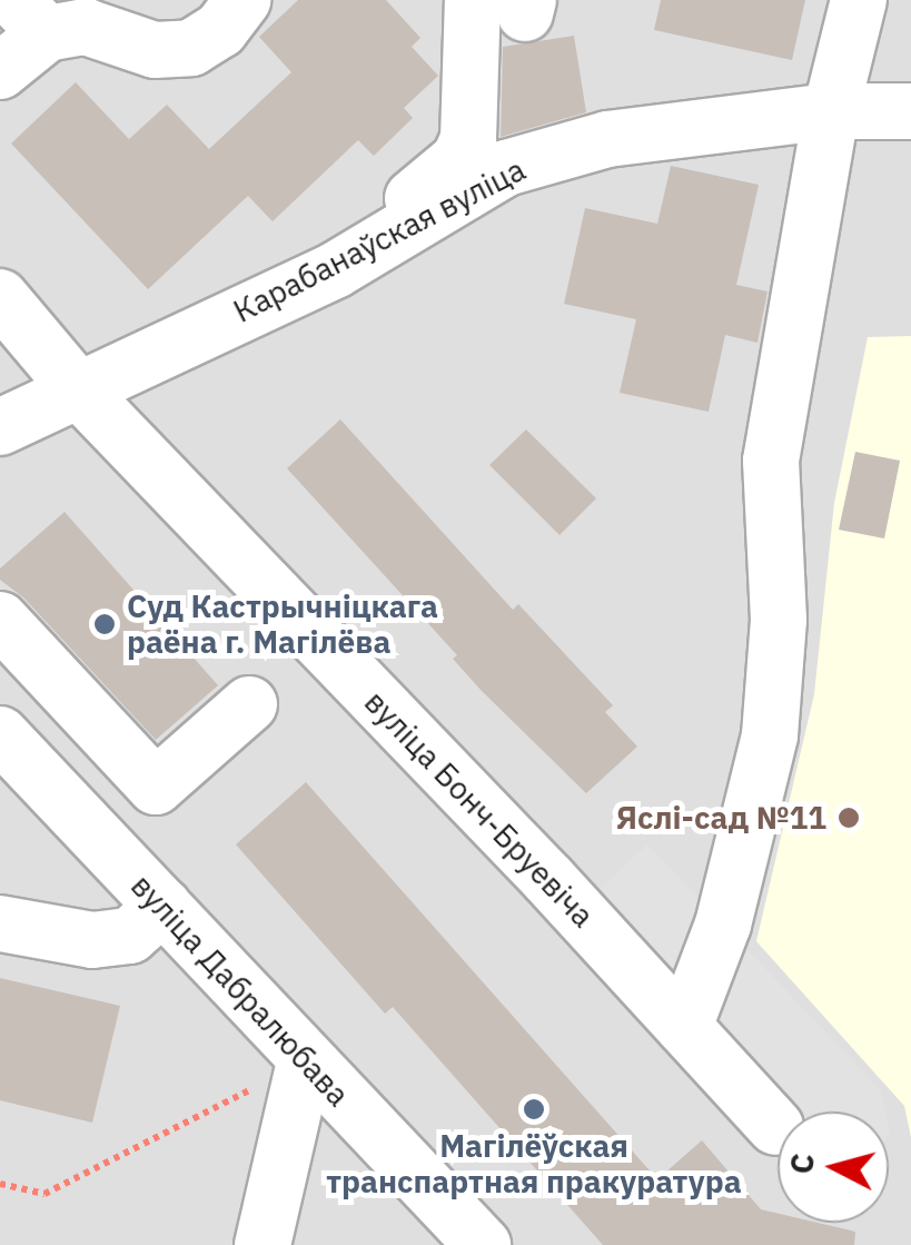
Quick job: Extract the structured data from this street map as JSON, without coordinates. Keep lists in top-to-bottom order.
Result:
{
  "streets": {
    "street": ["Карабанаўская вуліца", "вуліца Бонч-Бруевіча", "вуліца Дабралюбава"]
  },
  "crossings": [
    ["Карабанаўская вуліца", "вуліца Бонч-Бруевіча"]
  ],
  "places": ["Суд Кастрычніцкага раёна г. Магілёва", "Яслі-сад №11", "Магілёўская транспартная пракуратура"],
  "north": "left"
}
